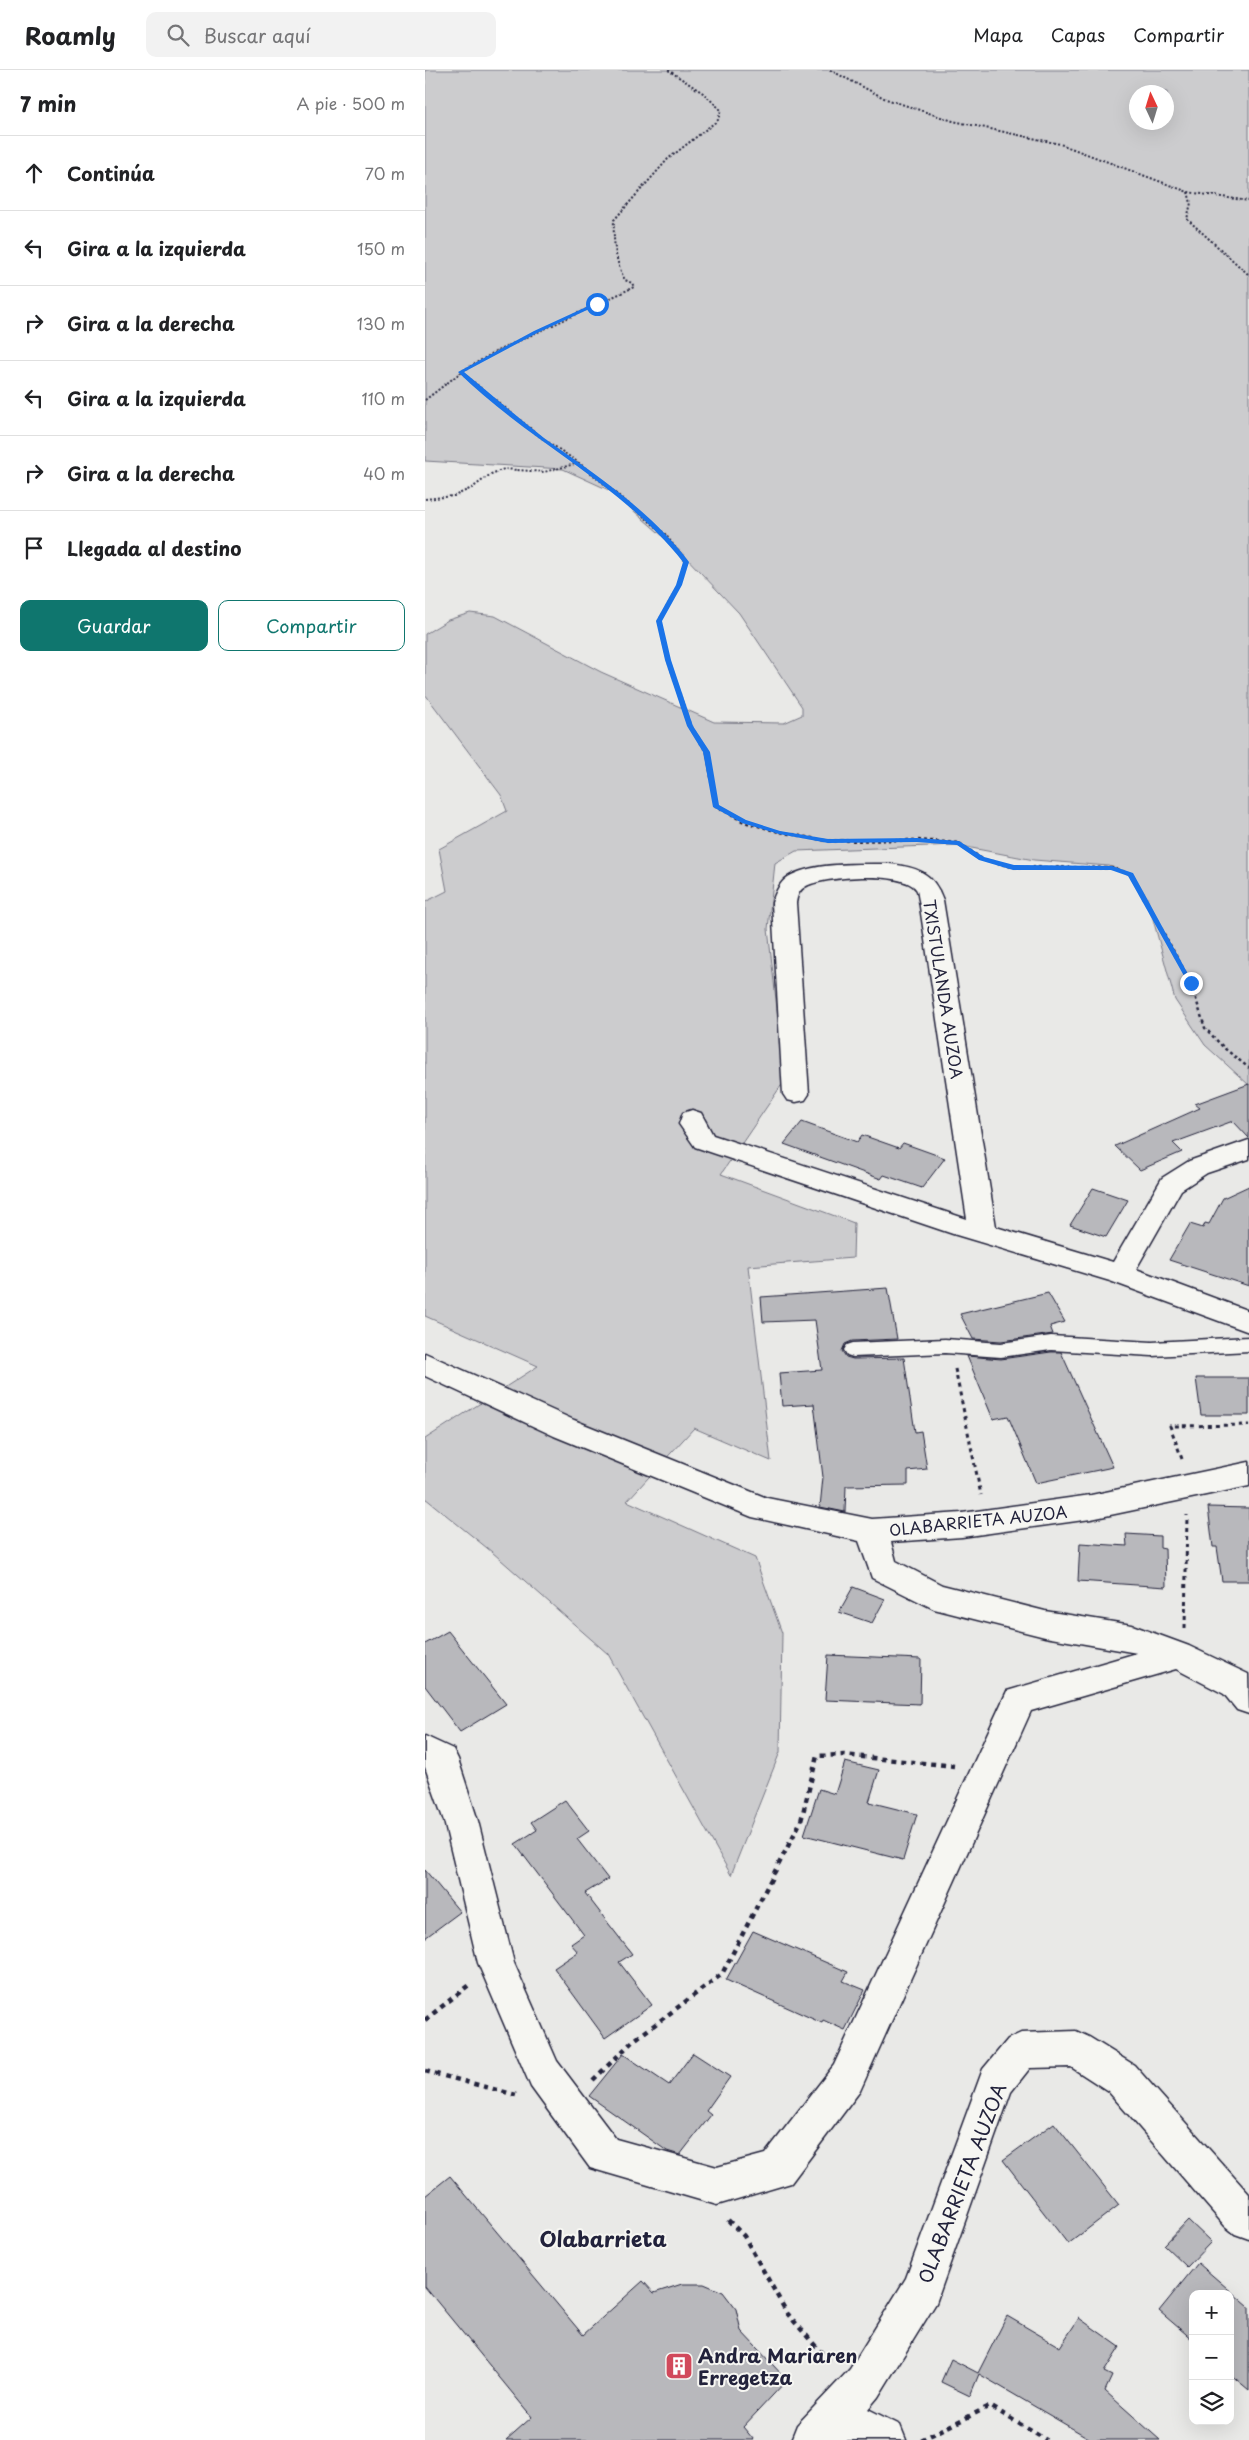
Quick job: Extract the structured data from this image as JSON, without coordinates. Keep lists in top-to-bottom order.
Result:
{
  "streets": {
    "street": ["TXISTULANDA AUZOA", "OLABARRIETA AUZOA"]
  },
  "districts": ["Olabarrieta"],
  "places": {
    "building": ["Andra Mariaren Erregetza"]
  },
  "north": "top",
  "page": {
    "header": "Roamly",
    "search": "Buscar aquí",
    "nav": ["Mapa", "Capas", "Compartir"],
    "heading": ["7 min", "A pie · 500 m"],
    "list": [
      ["Continúa", "70 m"],
      ["Gira a la izquierda", "150 m"],
      ["Gira a la derecha", "130 m"],
      ["Gira a la izquierda", "110 m"],
      ["Gira a la derecha", "40 m"],
      "Llegada al destino"
    ],
    "buttons": ["Guardar", "Compartir"],
    "map_buttons": ["+", "−"]
  }
}
